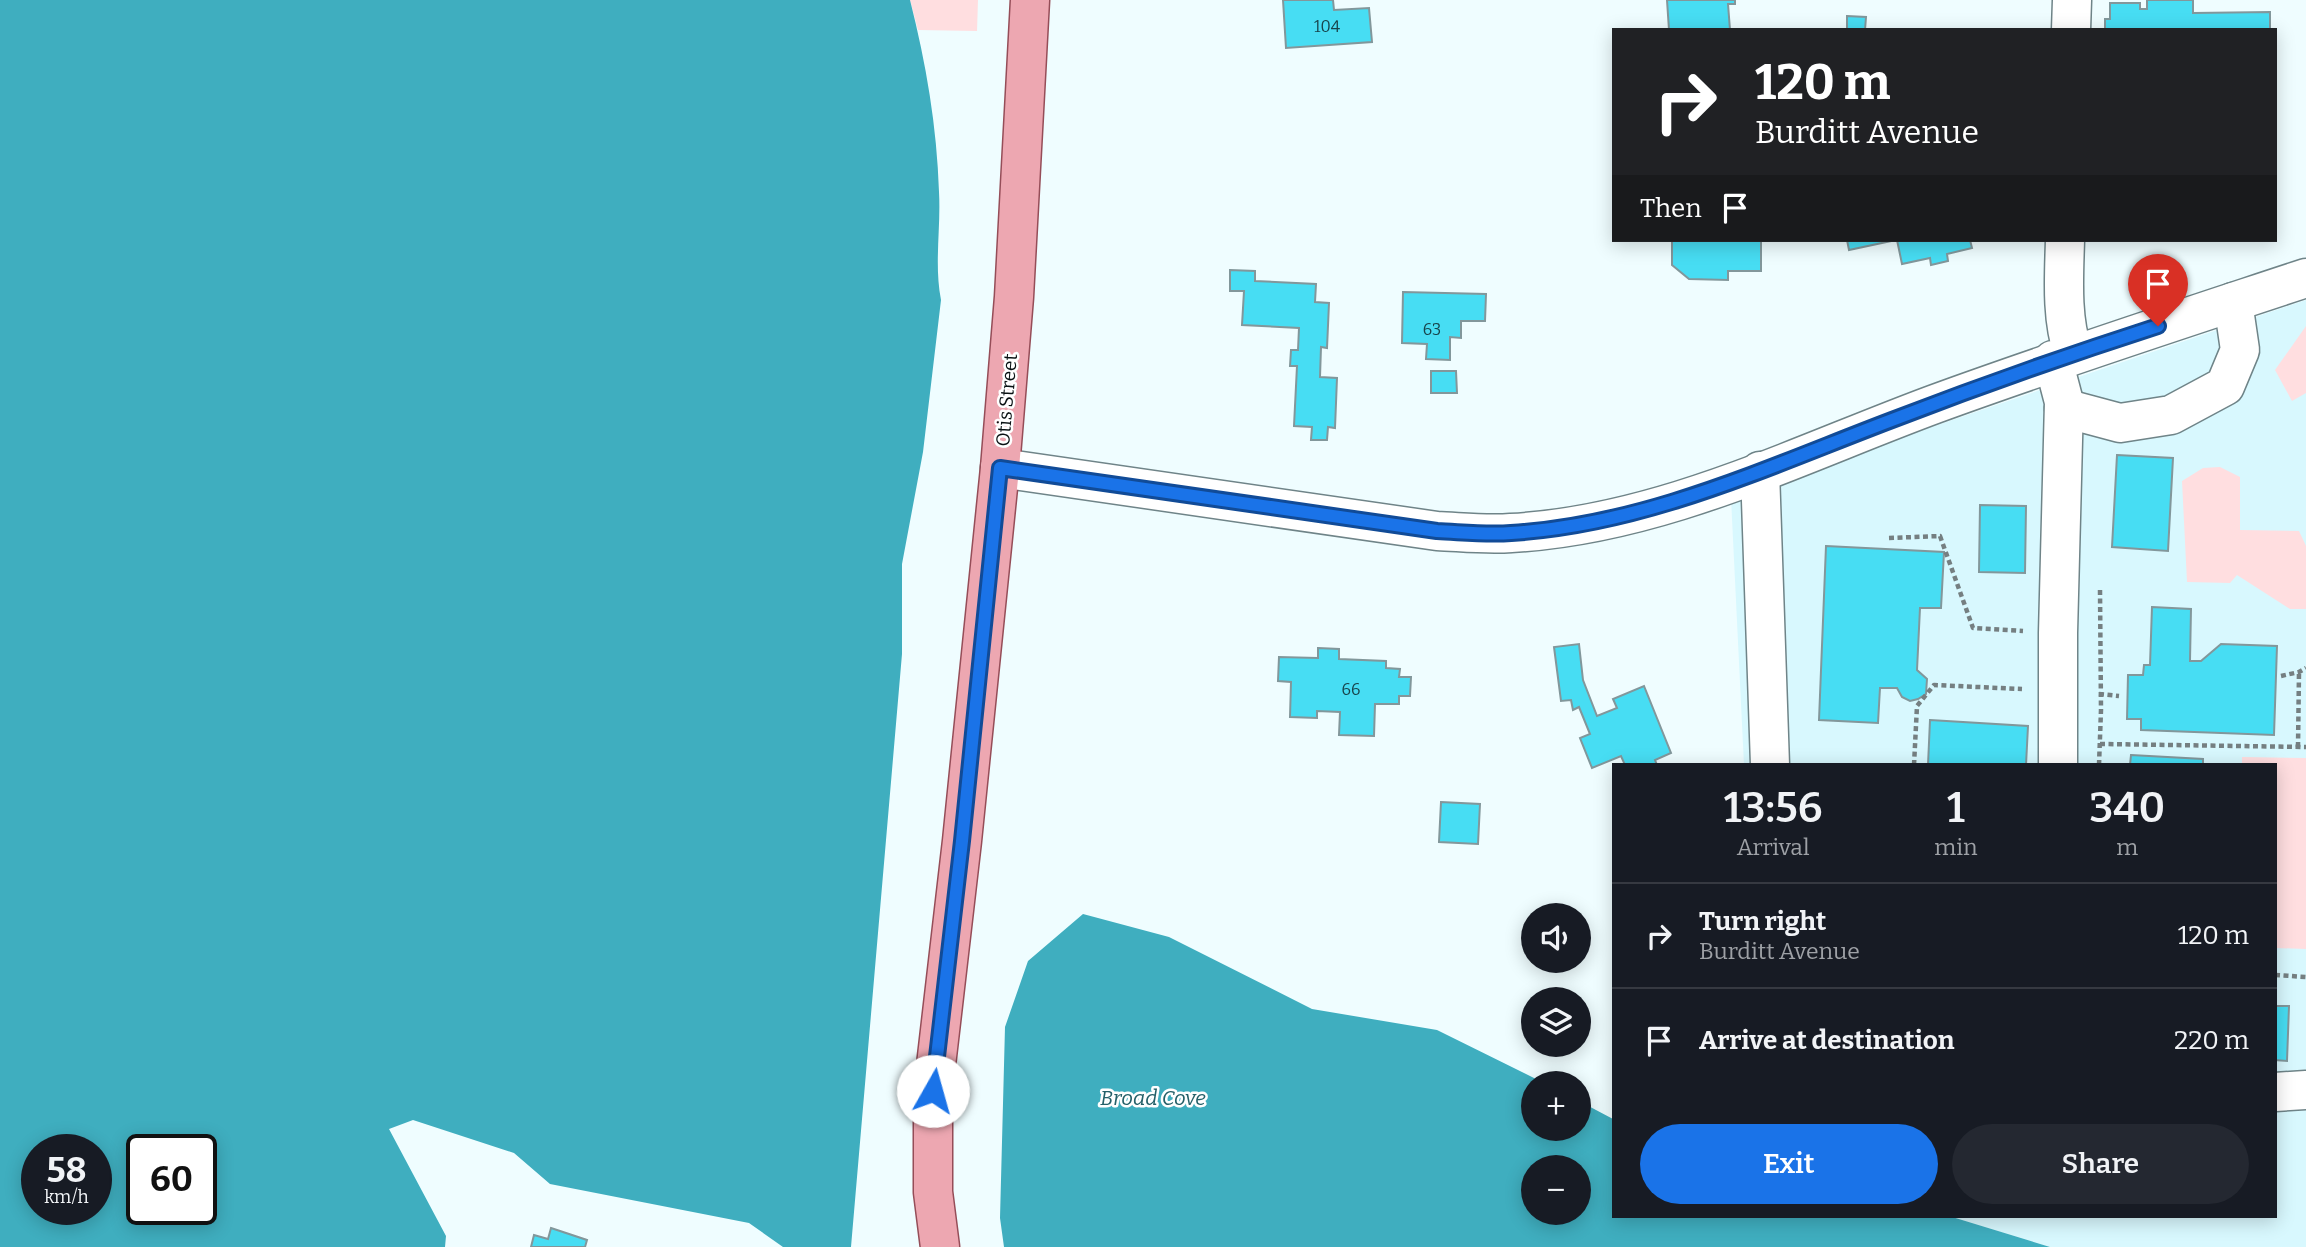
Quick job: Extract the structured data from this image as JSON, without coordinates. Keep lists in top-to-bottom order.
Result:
{
  "streets": {
    "main road": ["Otis Street"]
  },
  "water": ["Broad Cove"],
  "house_numbers": ["104", "63", "66"],
  "page": {
    "turn": ["120 m", "Burditt Avenue"],
    "then": "Then",
    "eta": [
      "13:56",
      "Arrival",
      "1",
      "min",
      "340",
      "m"
    ],
    "list": [
      {
        "name": "Turn right",
        "note": "Burditt Avenue",
        "value": "120 m"
      },
      {
        "name": "Arrive at destination",
        "value": "220 m"
      }
    ],
    "map_buttons": ["+", "−"],
    "buttons": ["Exit", "Share"],
    "speed": "58 km/h",
    "limit": "60"
  }
}
